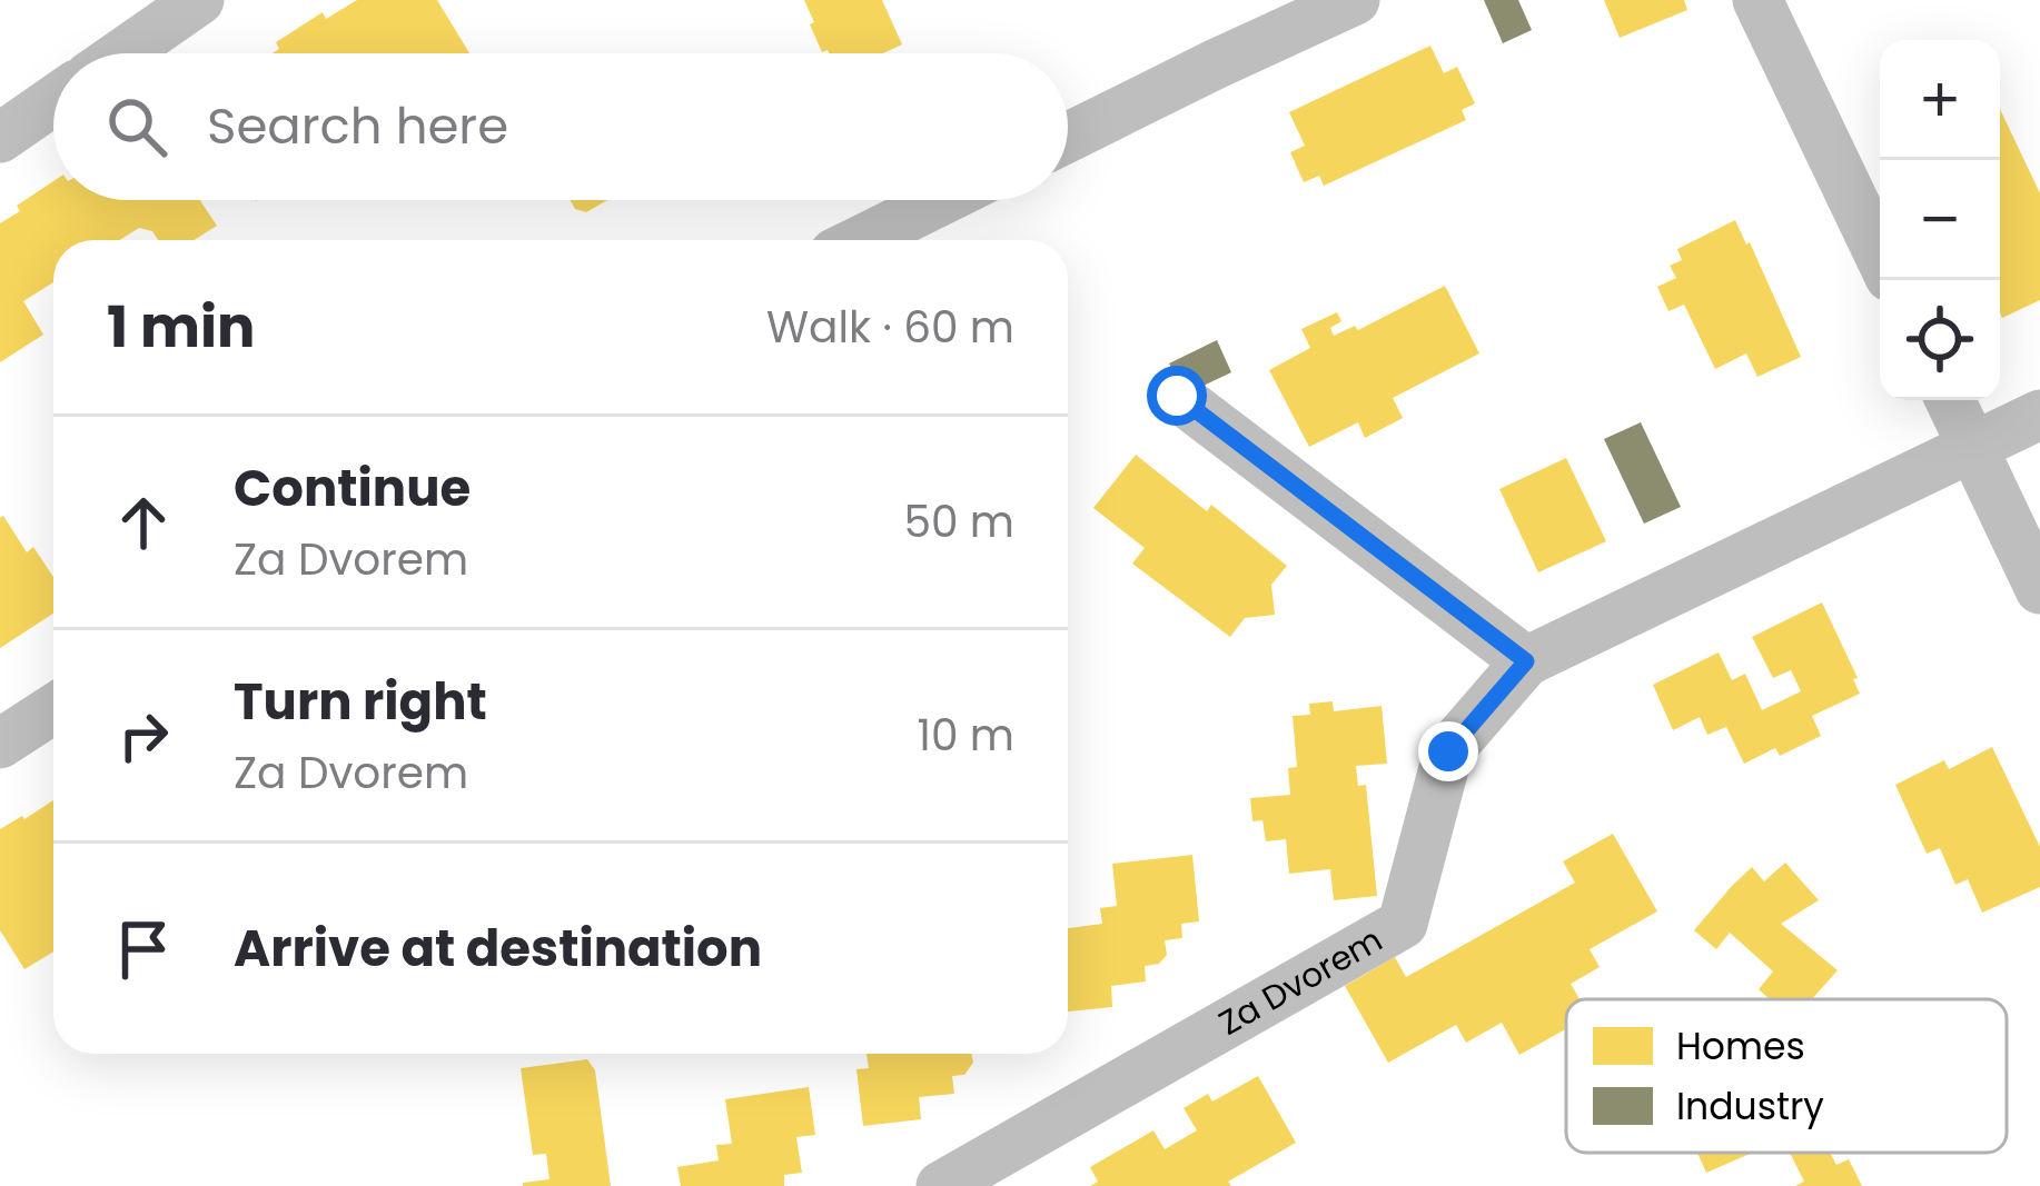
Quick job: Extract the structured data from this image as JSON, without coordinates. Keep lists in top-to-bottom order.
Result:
{
  "streets": {
    "street": ["Za Dvorem"]
  },
  "legend": ["Homes", "Industry"],
  "page": {
    "map_buttons": ["+", "−"],
    "search": "Search here",
    "heading": ["1 min", "Walk · 60 m"],
    "list": [
      ["Continue", "Za Dvorem", "50 m"],
      ["Turn right", "Za Dvorem", "10 m"],
      "Arrive at destination"
    ]
  }
}
